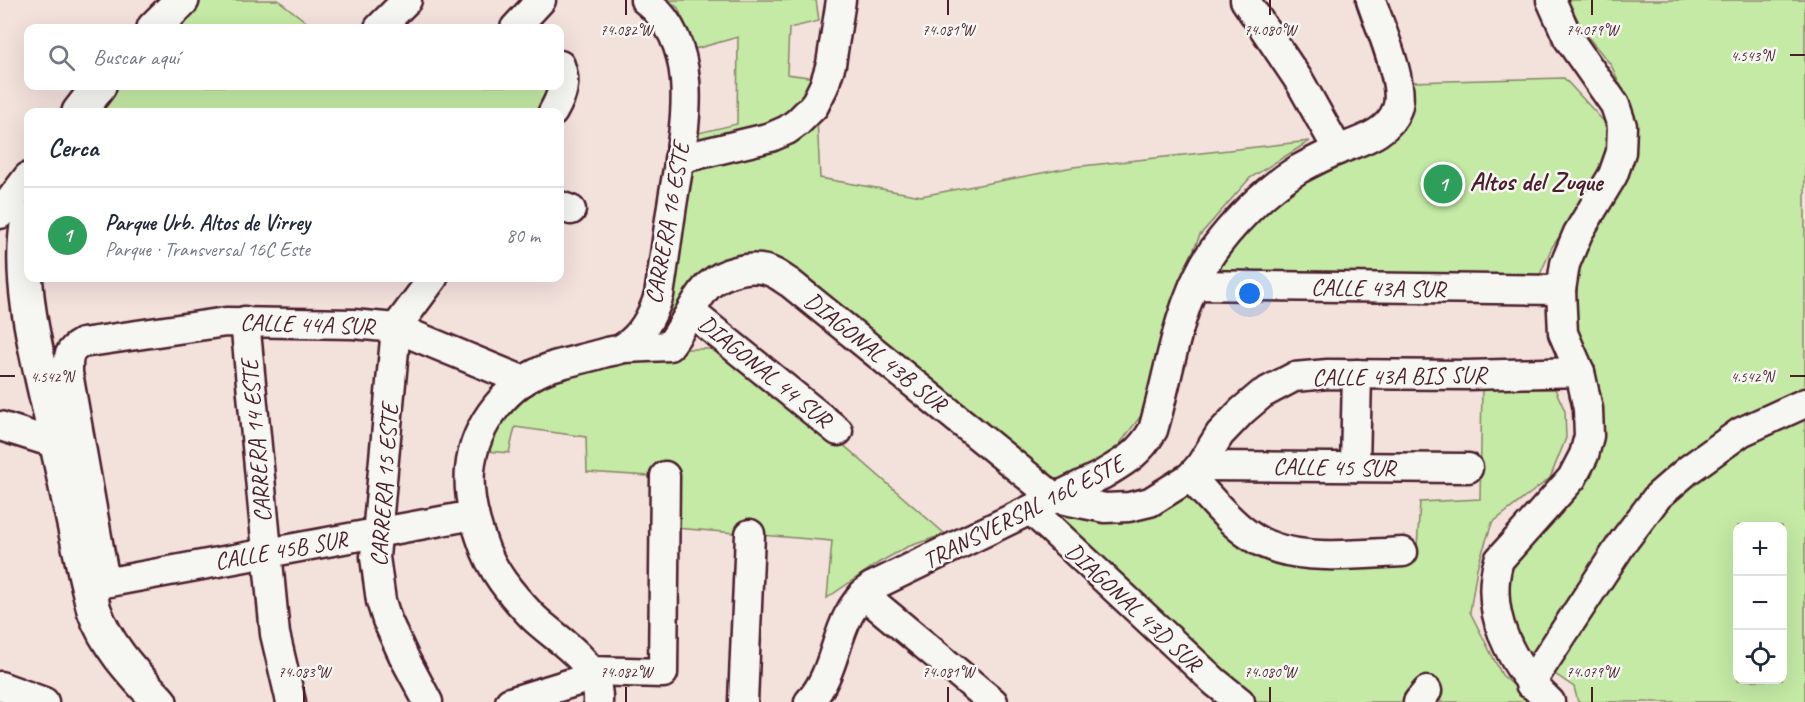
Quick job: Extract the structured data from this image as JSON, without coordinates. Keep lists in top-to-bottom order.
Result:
{
  "streets": {
    "street": [
      "CARRERA 16 ESTE",
      "CALLE 43A SUR",
      "CALLE 44A SUR",
      "DIAGONAL 43B SUR",
      "DIAGONAL 44 SUR",
      "CALLE 43A BIS SUR",
      "CARRERA 14 ESTE",
      "CALLE 45 SUR",
      "CARRERA 15 ESTE",
      "TRANSVERSAL 16C ESTE",
      "CALLE 45B SUR",
      "DIAGONAL 43D SUR"
    ]
  },
  "crossings": [
    ["CALLE 43A SUR", "TRANSVERSAL 16C ESTE"],
    ["CALLE 44A SUR", "CARRERA 14 ESTE"],
    ["CALLE 44A SUR", "CARRERA 15 ESTE"],
    ["CALLE 44A SUR", "CALLE 45B SUR"],
    ["DIAGONAL 43B SUR", "DIAGONAL 44 SUR"],
    ["DIAGONAL 43B SUR", "TRANSVERSAL 16C ESTE"],
    ["DIAGONAL 43B SUR", "DIAGONAL 43D SUR"],
    ["CALLE 43A BIS SUR", "CALLE 45 SUR"],
    ["CARRERA 14 ESTE", "CALLE 45B SUR"],
    ["CARRERA 15 ESTE", "CALLE 45B SUR"],
    ["TRANSVERSAL 16C ESTE", "DIAGONAL 43D SUR"]
  ],
  "districts": ["Altos del Zuque"],
  "page": {
    "search": "Buscar aquí",
    "heading": "Cerca",
    "pins": "1",
    "list": [
      {
        "mark": "1",
        "name": "Parque Urb. Altos de Virrey",
        "note": "Parque · Transversal 16C Este",
        "value": "80 m"
      }
    ],
    "map_buttons": ["+", "−"]
  },
  "coordinates": [
    "74.082°W",
    "74.081°W",
    "74.080°W",
    "74.079°W",
    "4.543°N",
    "4.542°N",
    "74.083°W"
  ]
}
